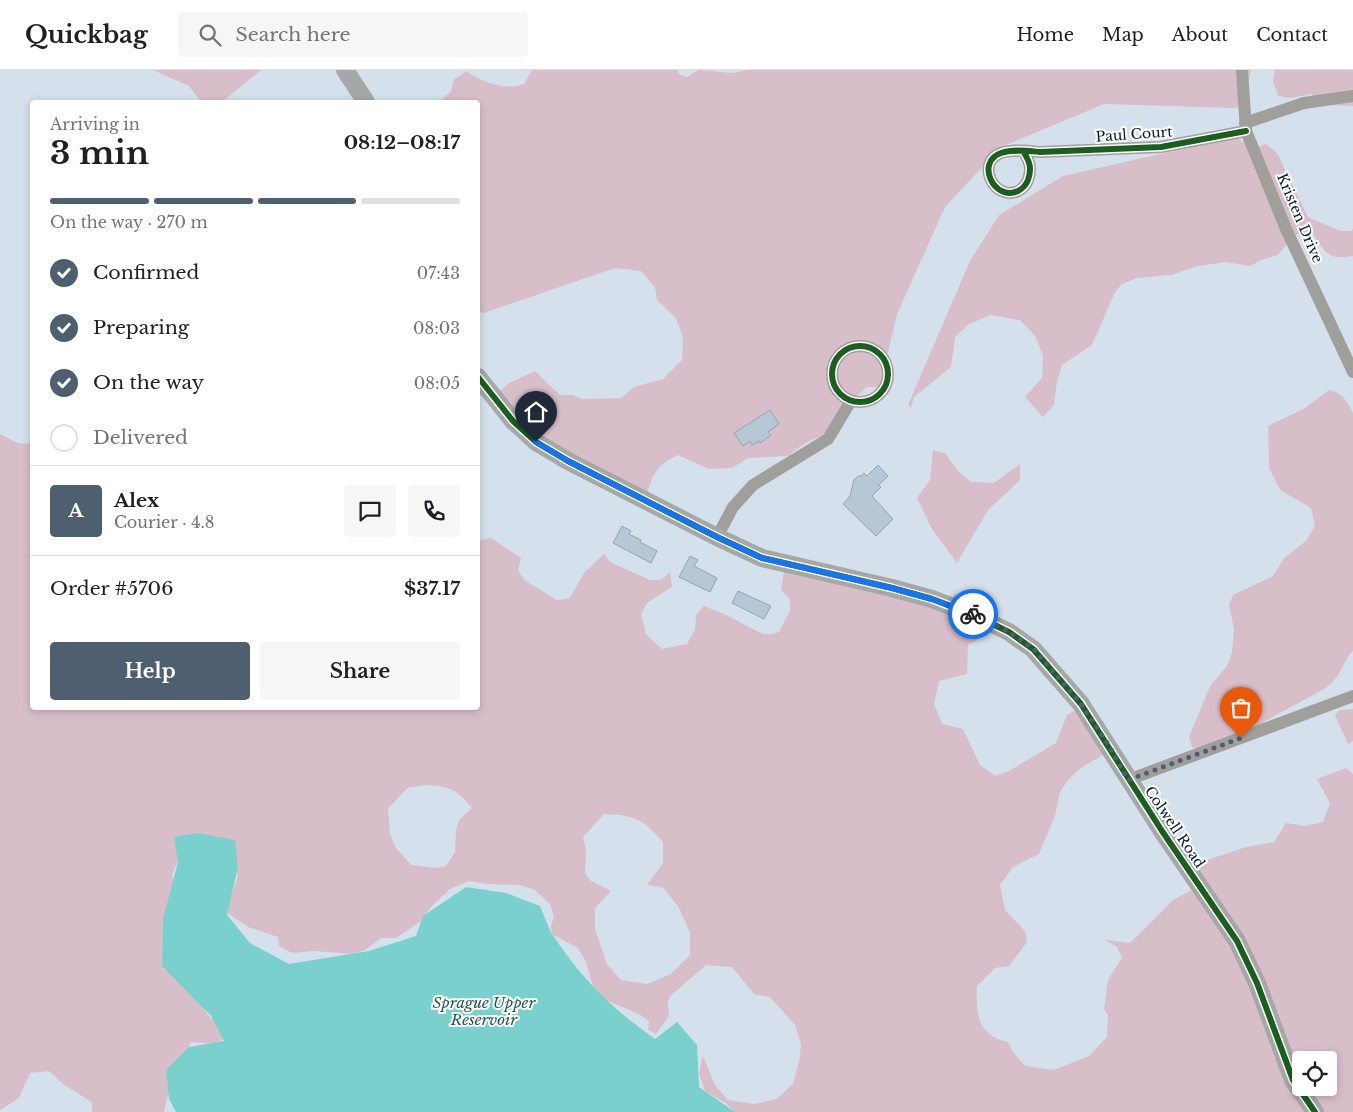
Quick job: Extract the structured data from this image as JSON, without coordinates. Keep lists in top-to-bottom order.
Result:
{
  "streets": {
    "street": ["Paul Court", "Kristen Drive", "Colwell Road"]
  },
  "crossings": [
    ["Paul Court", "Kristen Drive"]
  ],
  "water": ["Sprague Upper Reservoir"],
  "page": {
    "header": "Quickbag",
    "search": "Search here",
    "nav": [
      "Home",
      "Map",
      "About",
      "Contact"
    ],
    "heading": ["3 min", "Arriving in", "08:12–08:17"],
    "panel": [
      "Alex",
      "Courier · 4.8",
      "Order #5706",
      "$37.17"
    ],
    "bar": "On the way · 270 m",
    "list": [
      ["Confirmed", "07:43"],
      ["Preparing", "08:03"],
      ["On the way", "08:05"],
      "Delivered"
    ],
    "round": "A",
    "buttons": ["Help", "Share"]
  }
}
